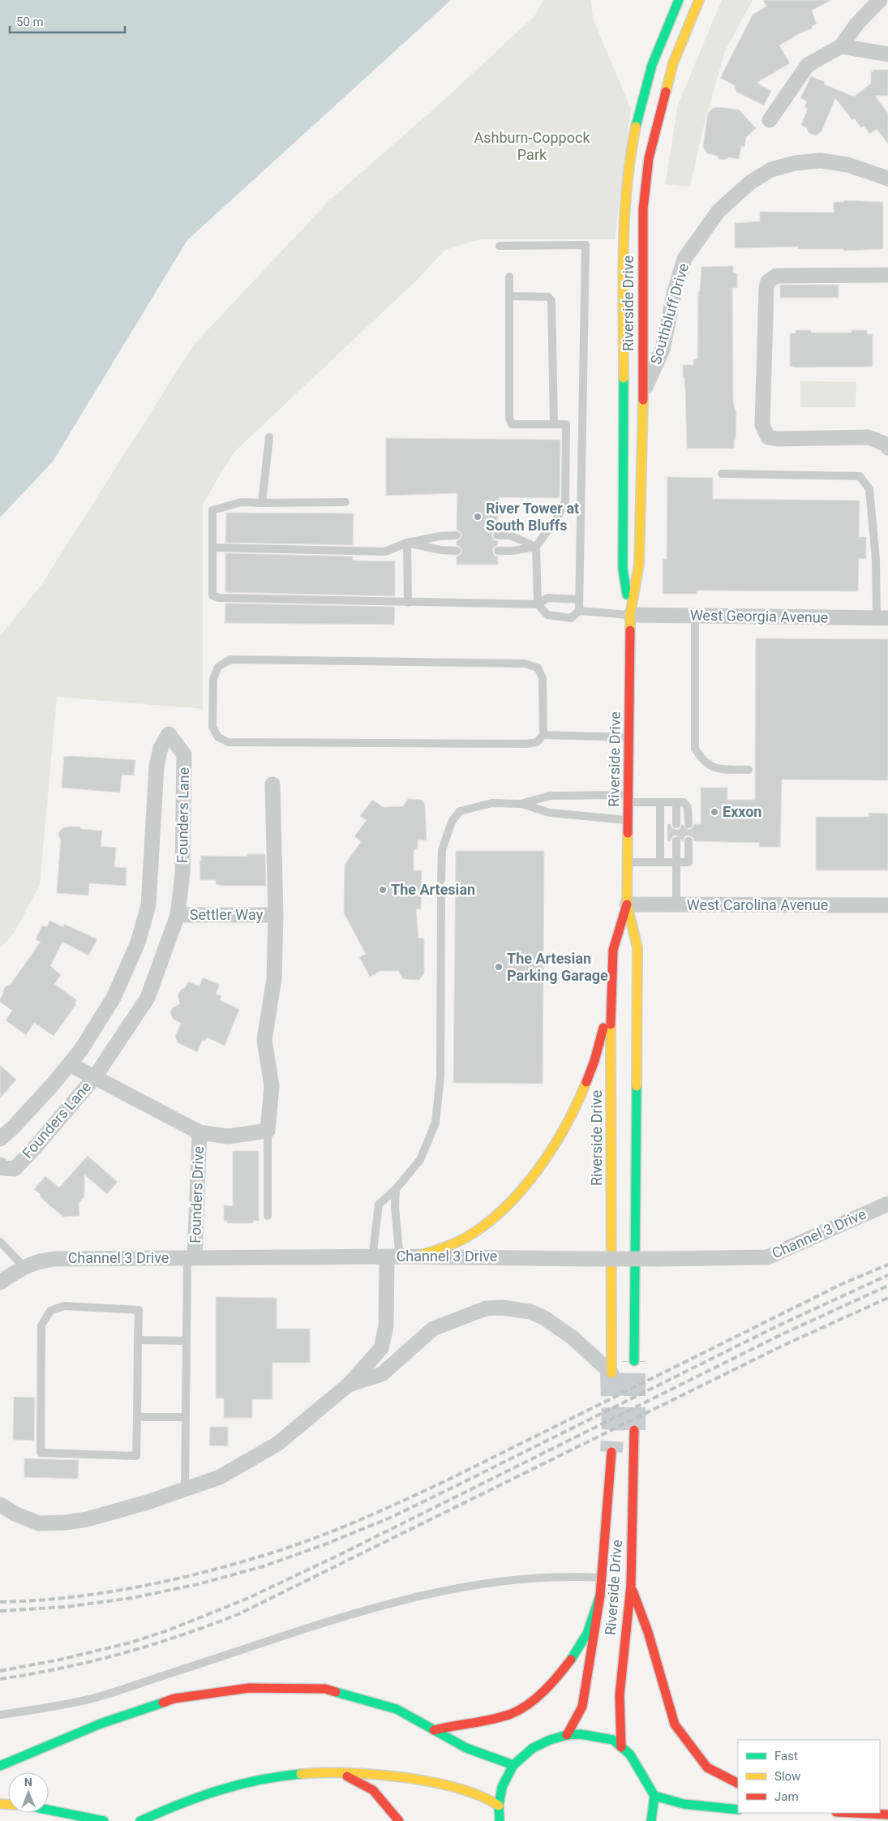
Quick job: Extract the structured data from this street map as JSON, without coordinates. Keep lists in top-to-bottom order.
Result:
{
  "streets": {
    "main road": ["Riverside Drive"],
    "street": [
      "Southbluff Drive",
      "West Georgia Avenue",
      "Founders Lane",
      "West Carolina Avenue",
      "Settler Way",
      "Founders Drive",
      "Channel 3 Drive"
    ]
  },
  "crossings": [
    ["Riverside Drive", "Southbluff Drive"],
    ["Riverside Drive", "West Georgia Avenue"],
    ["Riverside Drive", "West Carolina Avenue"],
    ["Founders Lane", "Settler Way"],
    ["Founders Drive", "Channel 3 Drive"]
  ],
  "parks": ["Ashburn-Coppock Park"],
  "places": [
    "River Tower at South Bluffs",
    "Exxon",
    "The Artesian",
    "The Artesian Parking Garage"
  ],
  "legend": ["Fast", "Slow", "Jam"],
  "scale_bar": "50 m",
  "north": "top"
}
